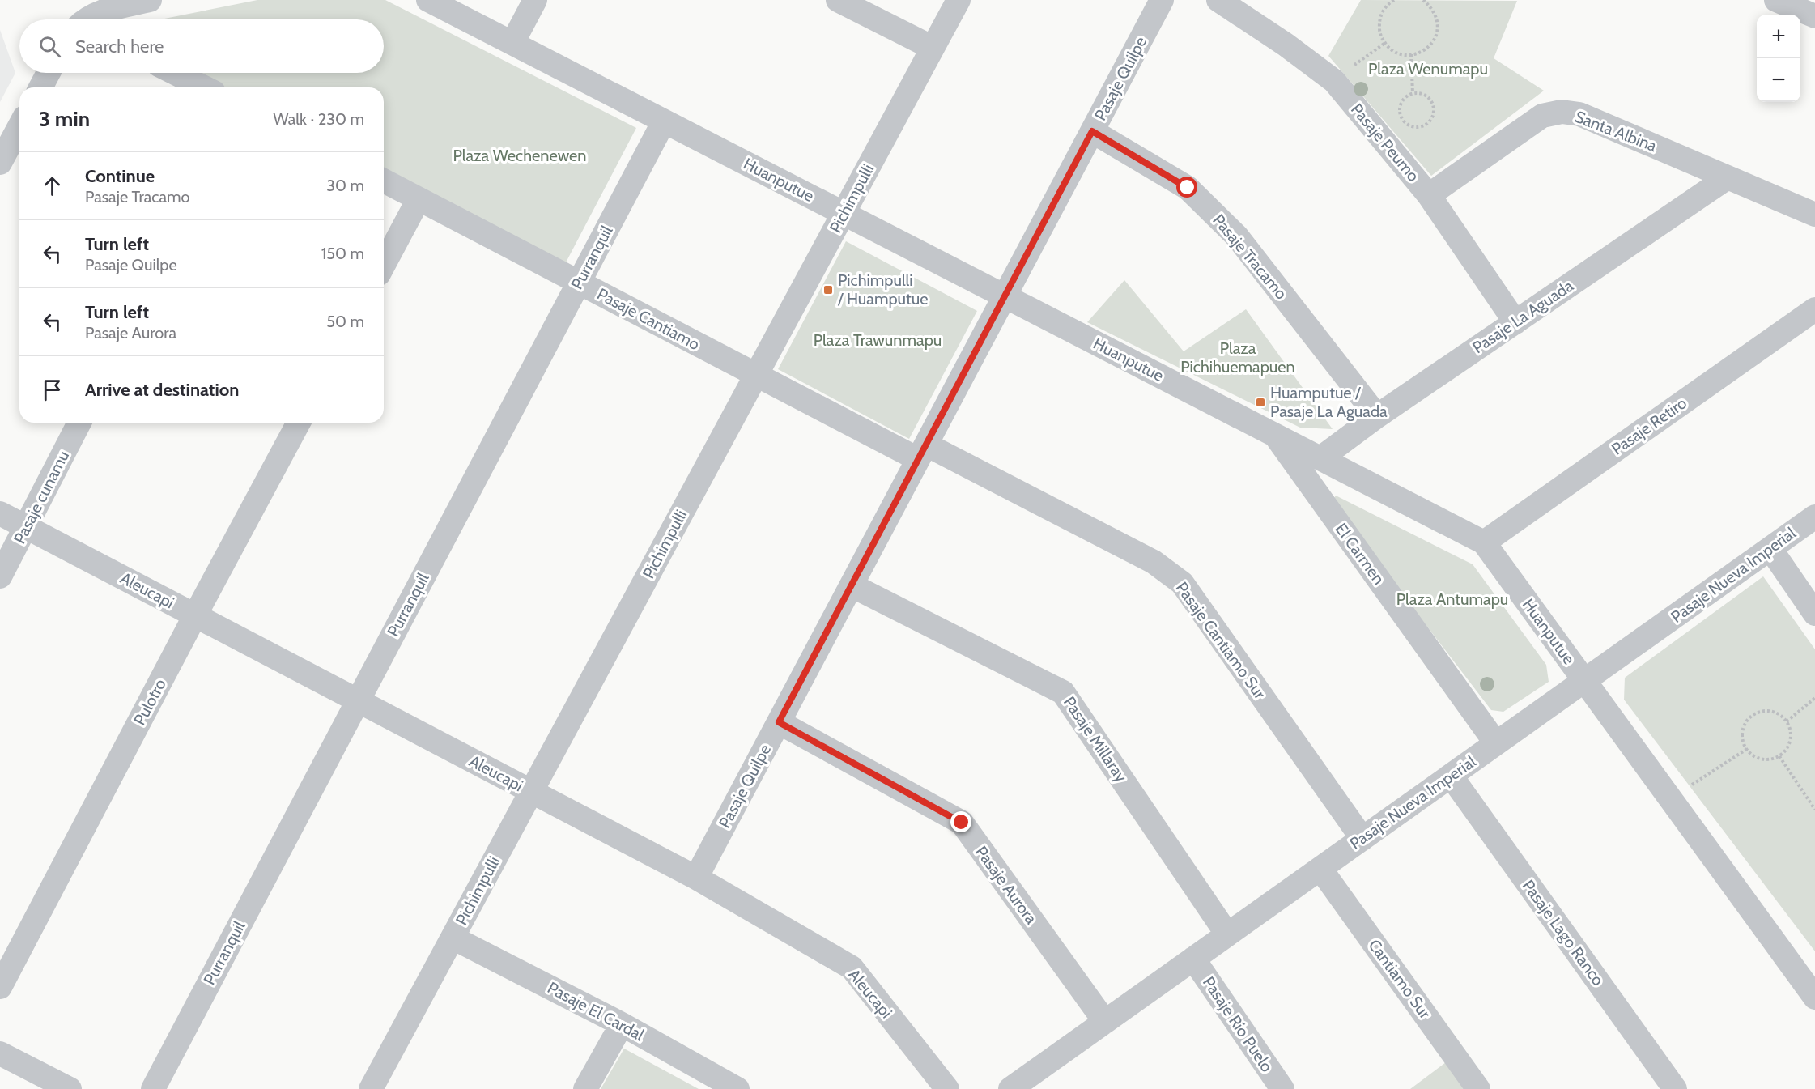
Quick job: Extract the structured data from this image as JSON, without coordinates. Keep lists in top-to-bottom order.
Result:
{
  "streets": {
    "street": [
      "Pasaje Quilpe",
      "Santa Albina",
      "Pasaje Peumo",
      "Huanputue",
      "Pichimpulli",
      "Pasaje Tracamo",
      "Purranquil",
      "Pasaje La Aguada",
      "Pasaje Cantiamo",
      "Pasaje Retiro",
      "Pasaje cunamu",
      "El Carmen",
      "Pasaje Nueva Imperial",
      "Aleucapi",
      "Pasaje Cantiamo Sur",
      "Pulotro",
      "Pasaje Millaray",
      "Pasaje Aurora",
      "Pasaje Lago Ranco",
      "Cantiamo Sur",
      "Pasaje El Cardal",
      "Pasaje Río Puelo"
    ]
  },
  "crossings": [
    ["Pasaje Quilpe", "Huanputue"],
    ["Pasaje Quilpe", "Pasaje Tracamo"],
    ["Pasaje Quilpe", "Pasaje Cantiamo"],
    ["Pasaje Quilpe", "Aleucapi"],
    ["Pasaje Quilpe", "Pasaje Cantiamo Sur"],
    ["Pasaje Quilpe", "Pasaje Millaray"],
    ["Pasaje Quilpe", "Pasaje Aurora"],
    ["Santa Albina", "Pasaje Peumo"],
    ["Santa Albina", "Pasaje La Aguada"],
    ["Pasaje Peumo", "Pasaje La Aguada"],
    ["Huanputue", "Pichimpulli"],
    ["Huanputue", "Purranquil"],
    ["Huanputue", "Pasaje La Aguada"],
    ["Huanputue", "Pasaje Retiro"],
    ["Huanputue", "El Carmen"],
    ["Huanputue", "Pasaje Nueva Imperial"],
    ["Pichimpulli", "Pasaje Cantiamo"],
    ["Pichimpulli", "Aleucapi"],
    ["Pichimpulli", "Pasaje El Cardal"],
    ["Pasaje Tracamo", "Pasaje La Aguada"],
    ["Purranquil", "Pasaje Cantiamo"],
    ["Purranquil", "Aleucapi"],
    ["Pasaje Cantiamo", "Pasaje Cantiamo Sur"],
    ["Pasaje cunamu", "Aleucapi"],
    ["El Carmen", "Pasaje Nueva Imperial"],
    ["Pasaje Nueva Imperial", "Pasaje Cantiamo Sur"],
    ["Pasaje Nueva Imperial", "Pasaje Millaray"],
    ["Pasaje Nueva Imperial", "Pasaje Aurora"],
    ["Pasaje Nueva Imperial", "Pasaje Lago Ranco"],
    ["Pasaje Nueva Imperial", "Cantiamo Sur"],
    ["Pasaje Nueva Imperial", "Pasaje Río Puelo"],
    ["Aleucapi", "Pulotro"]
  ],
  "parks": [
    "Plaza Wenumapu",
    "Plaza Wechenewen",
    "Plaza Trawunmapu",
    "Plaza Pichihuemapuen",
    "Plaza Antumapu"
  ],
  "places": {
    "transit": ["Pichimpulli / Huamputue", "Huamputue / Pasaje La Aguada"]
  },
  "page": {
    "map_buttons": ["+", "−"],
    "search": "Search here",
    "heading": ["3 min", "Walk · 230 m"],
    "list": [
      ["Continue", "Pasaje Tracamo", "30 m"],
      ["Turn left", "Pasaje Quilpe", "150 m"],
      ["Turn left", "Pasaje Aurora", "50 m"],
      "Arrive at destination"
    ]
  }
}
